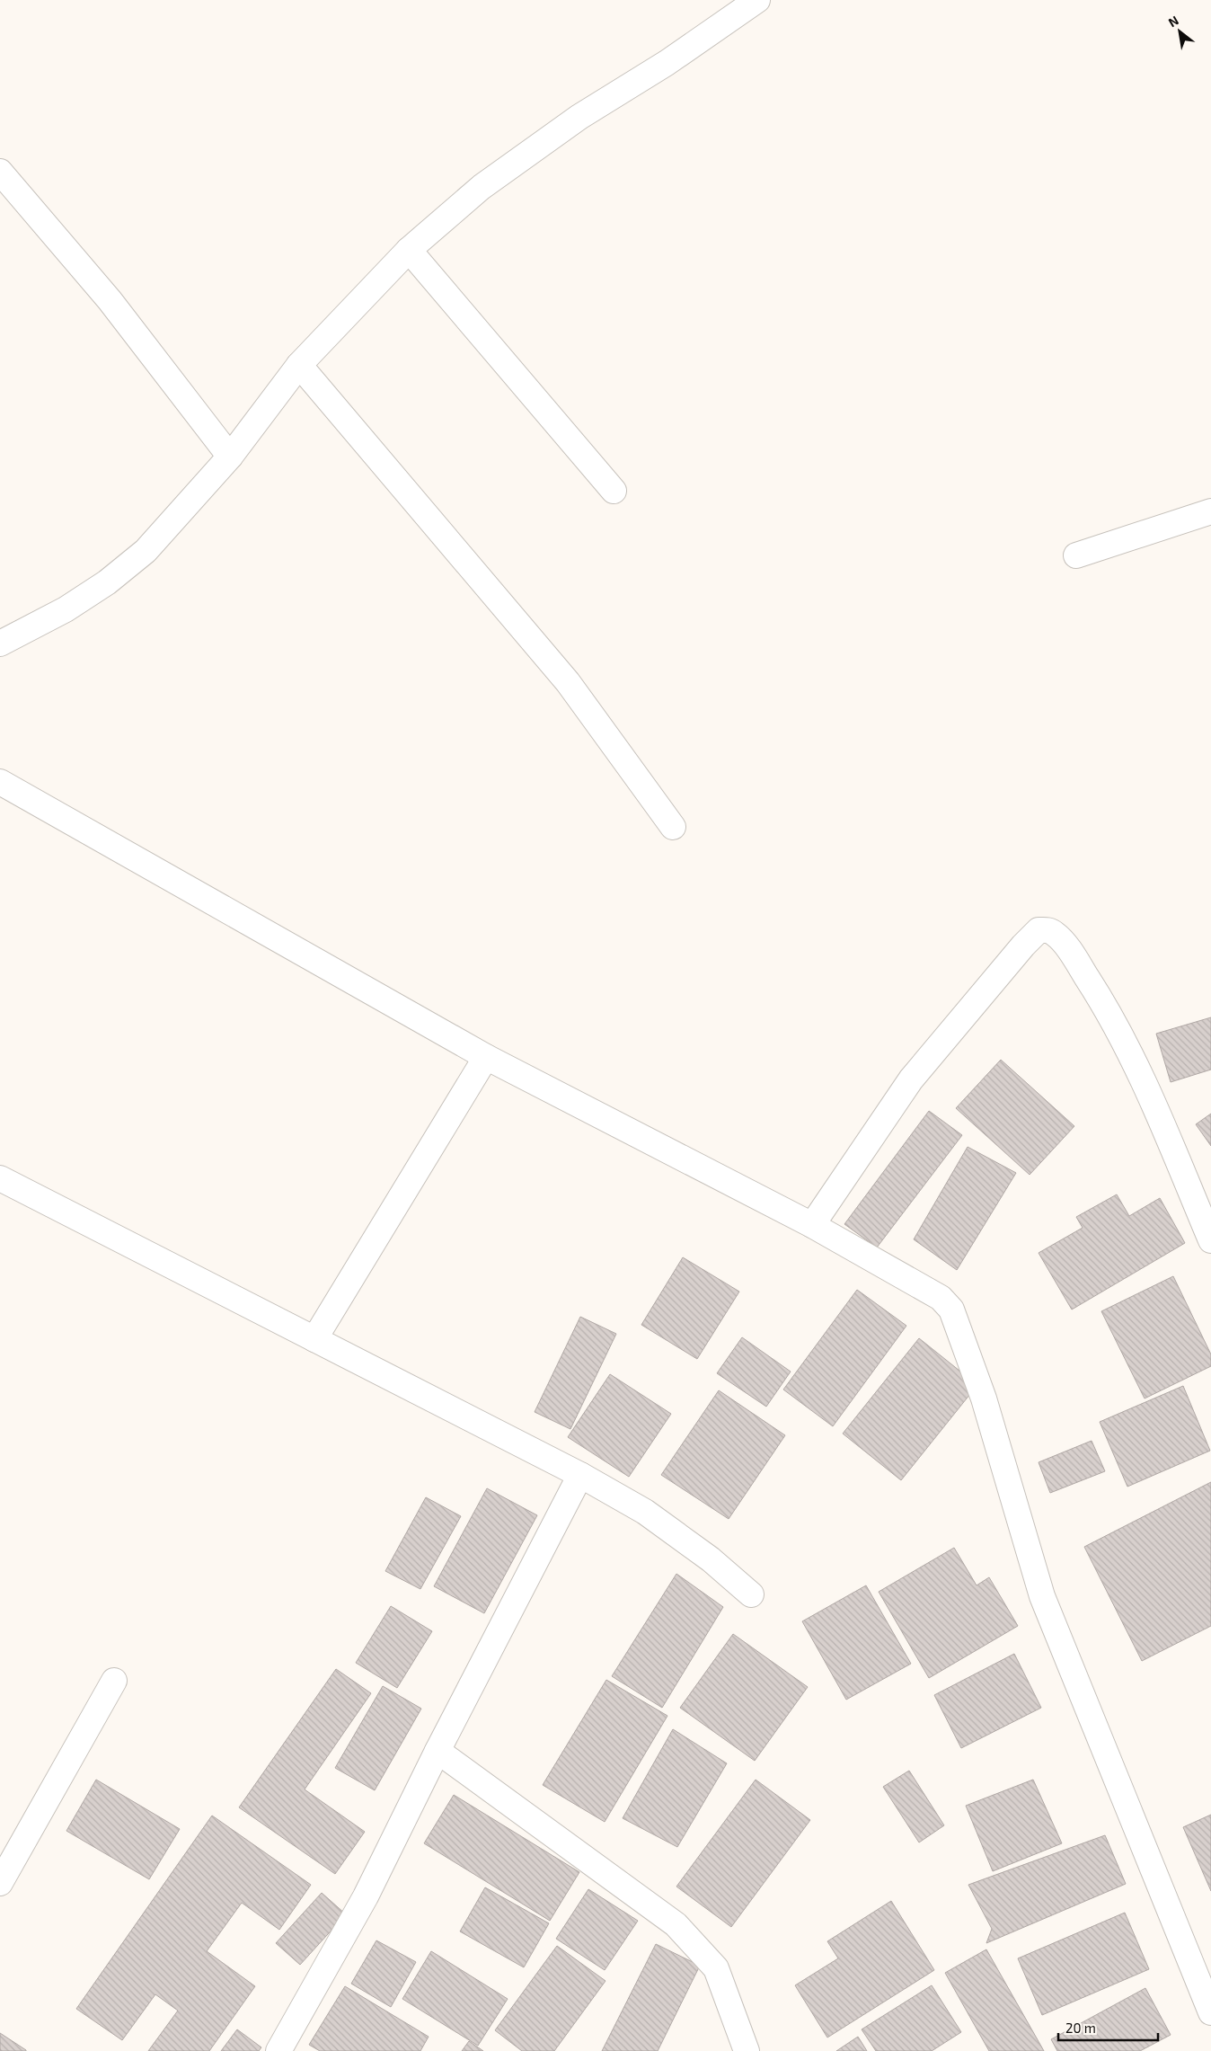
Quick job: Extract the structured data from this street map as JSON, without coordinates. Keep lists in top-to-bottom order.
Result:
{
  "scale_bar": "20 m",
  "north": "top left"
}
